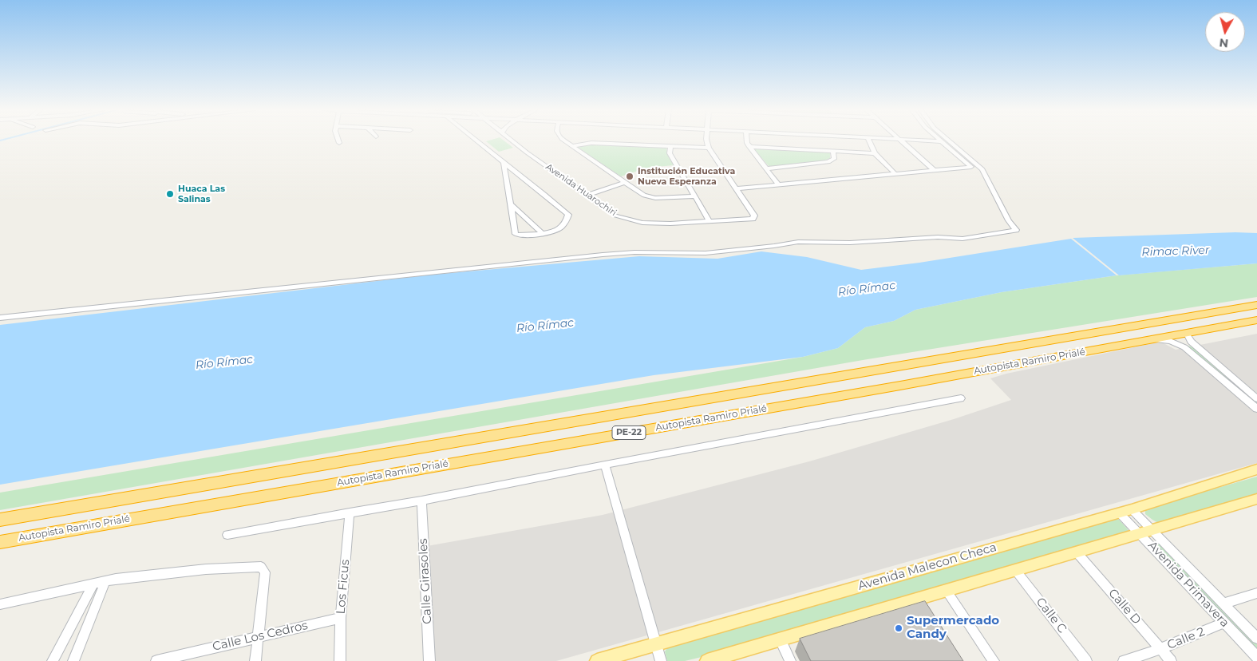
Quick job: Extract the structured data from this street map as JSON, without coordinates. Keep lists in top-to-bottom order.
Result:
{
  "streets": {
    "highway": ["Autopista Ramiro Prialé", "PE-22"],
    "main road": ["Avenida Malecon Checa"],
    "street": [
      "Avenida Huarochiri",
      "Calle Girasoles",
      "Avenida Primavera",
      "Los Ficus",
      "Calle D",
      "Calle C",
      "Calle Los Cedros",
      "Calle 2"
    ]
  },
  "crossings": [
    ["Avenida Malecon Checa", "Avenida Primavera"],
    ["Avenida Primavera", "Calle 2"],
    ["Los Ficus", "Calle Los Cedros"],
    ["Calle D", "Calle 2"]
  ],
  "water": ["Rimac River", "Río Rímac"],
  "places": ["Institución Educativa Nueva Esperanza", "Huaca Las Salinas", "Supermercado Candy"],
  "north": "bottom"
}
